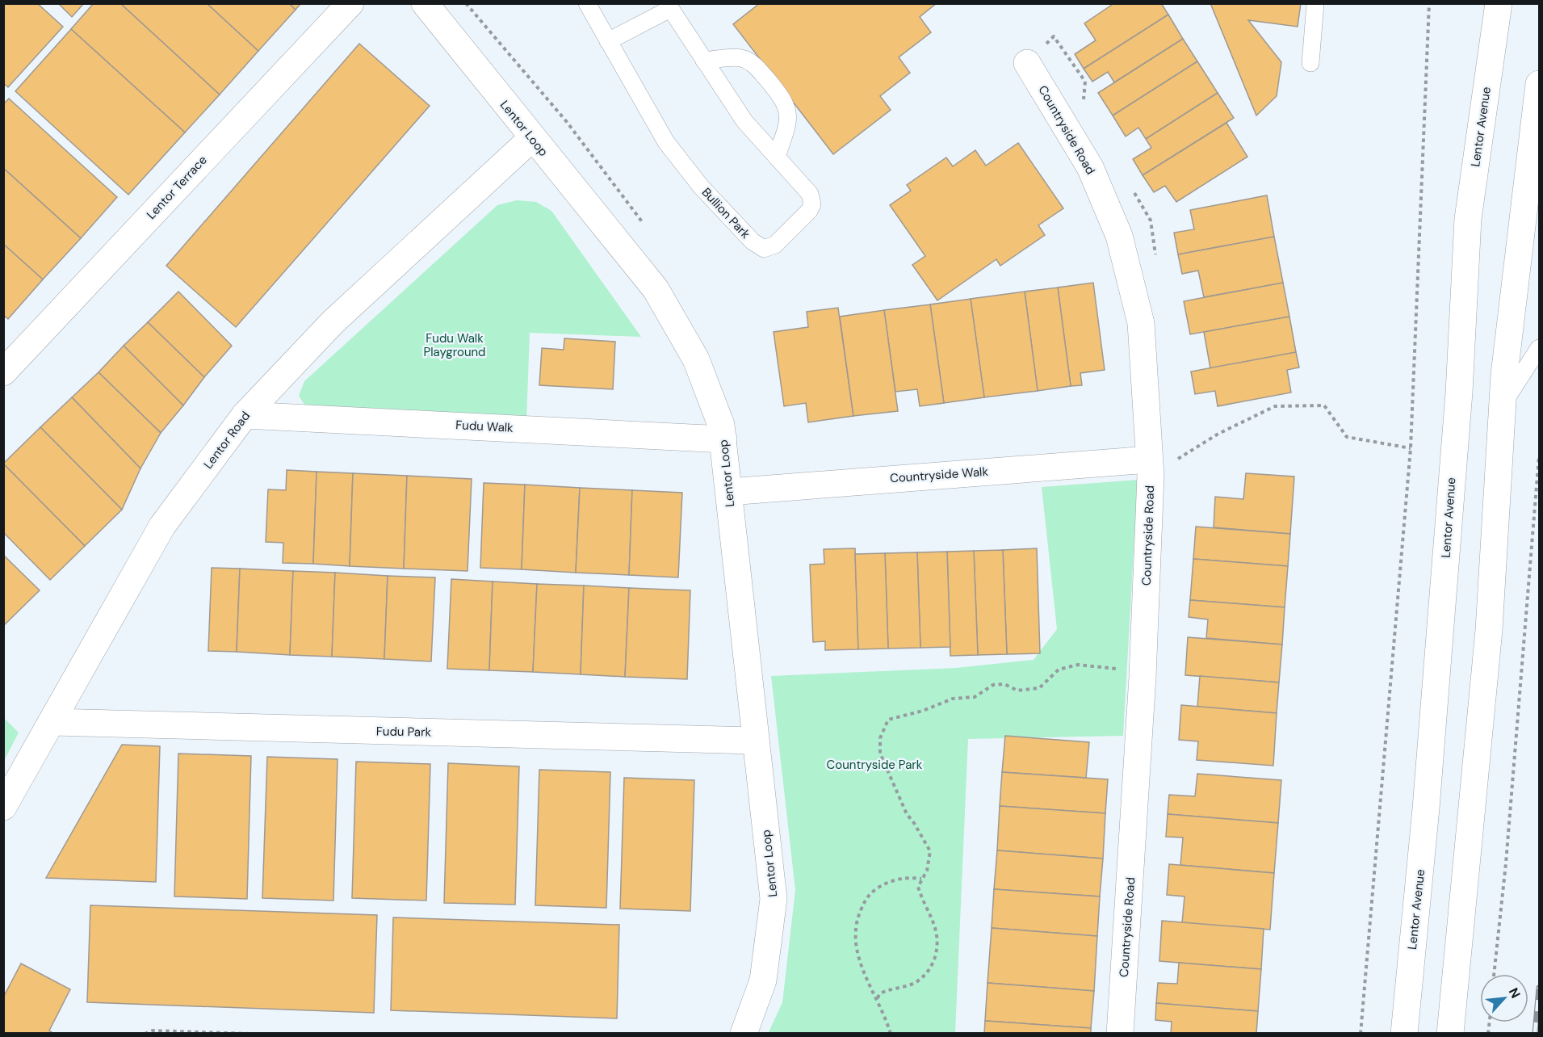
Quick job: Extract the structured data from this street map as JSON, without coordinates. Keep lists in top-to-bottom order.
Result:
{
  "streets": {
    "street": [
      "Lentor Avenue",
      "Lentor Loop",
      "Countryside Road",
      "Lentor Terrace",
      "Fudu Walk",
      "Lentor Road",
      "Countryside Walk",
      "Fudu Park"
    ],
    "lane": ["Bullion Park"]
  },
  "crossings": [
    ["Lentor Loop", "Fudu Walk"],
    ["Lentor Loop", "Lentor Road"],
    ["Lentor Loop", "Countryside Walk"],
    ["Lentor Loop", "Fudu Park"],
    ["Countryside Road", "Countryside Walk"],
    ["Fudu Walk", "Lentor Road"],
    ["Lentor Road", "Fudu Park"]
  ],
  "parks": ["Fudu Walk Playground", "Countryside Park"],
  "north": "top right"
}
